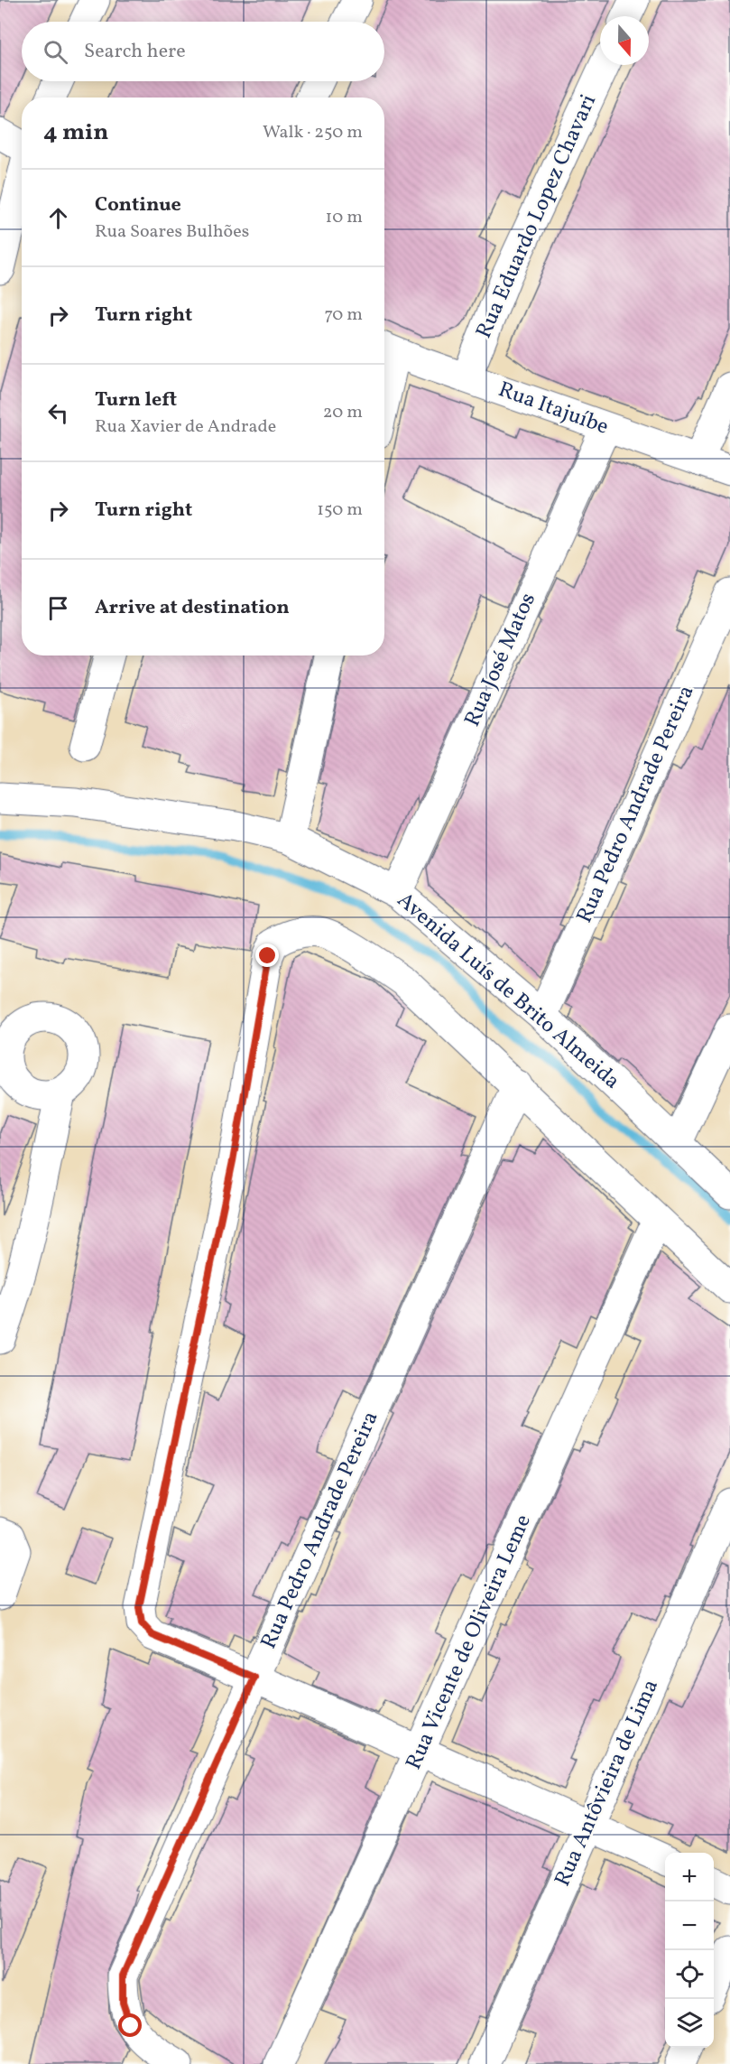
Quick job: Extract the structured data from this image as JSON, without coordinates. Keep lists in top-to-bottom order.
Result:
{
  "streets": {
    "street": [
      "Rua Eduardo Lopez Chavari",
      "Rua Itajuíbe",
      "Rua José Matos",
      "Rua Pedro Andrade Pereira",
      "Avenida Luís de Brito Almeida",
      "Rua Vicente de Oliveira Leme",
      "Rua Antôvieira de Lima"
    ]
  },
  "crossings": [
    ["Rua Eduardo Lopez Chavari", "Rua Itajuíbe"],
    ["Rua Itajuíbe", "Rua José Matos"],
    ["Rua José Matos", "Avenida Luís de Brito Almeida"],
    ["Rua Pedro Andrade Pereira", "Avenida Luís de Brito Almeida"]
  ],
  "north": "bottom",
  "page": {
    "search": "Search here",
    "heading": ["4 min", "Walk · 250 m"],
    "list": [
      ["Continue", "Rua Soares Bulhões", "10 m"],
      ["Turn right", "70 m"],
      ["Turn left", "Rua Xavier de Andrade", "20 m"],
      ["Turn right", "150 m"],
      "Arrive at destination"
    ],
    "map_buttons": ["+", "−"]
  }
}
